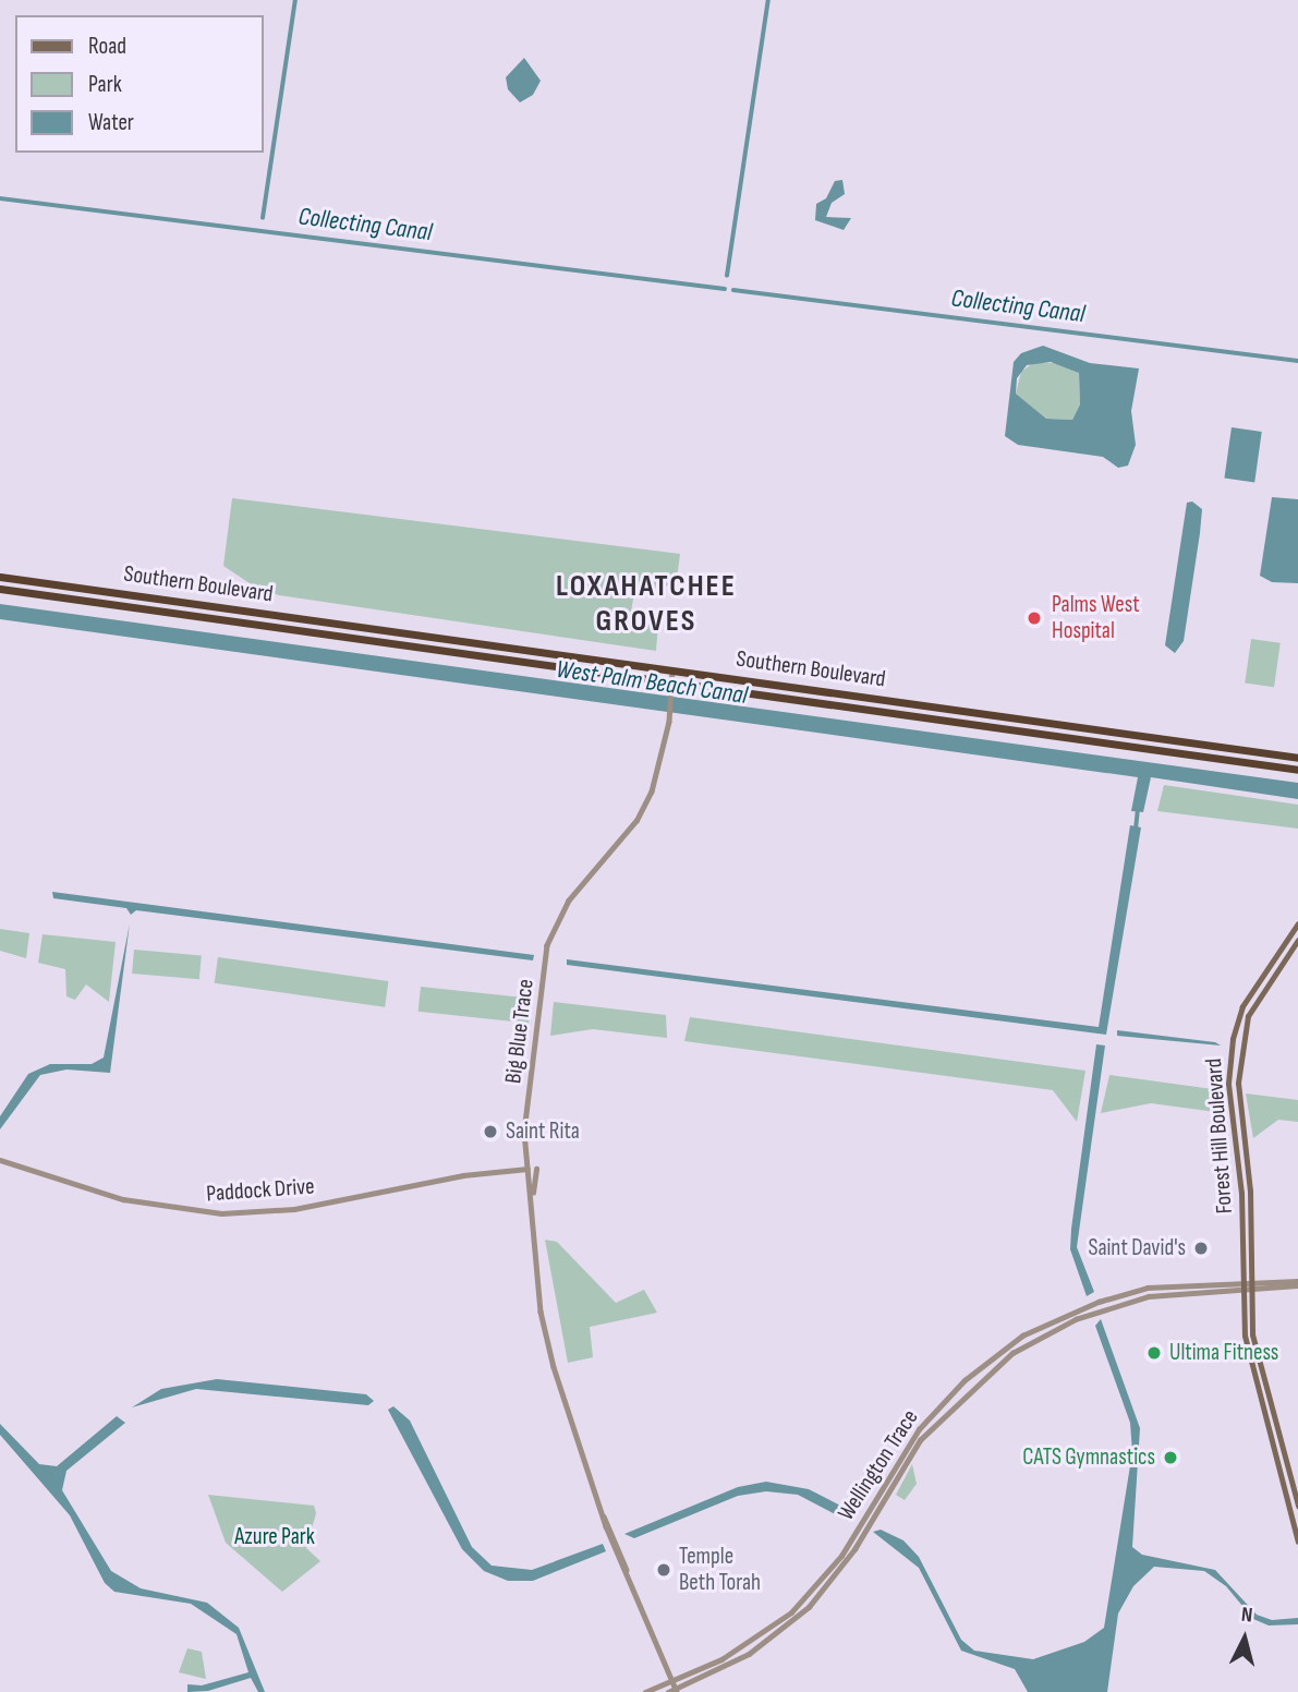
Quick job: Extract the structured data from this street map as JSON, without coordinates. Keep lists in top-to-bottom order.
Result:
{
  "streets": {
    "highway": ["Southern Boulevard"],
    "main road": ["Forest Hill Boulevard"],
    "street": ["Big Blue Trace", "Paddock Drive", "Wellington Trace"]
  },
  "crossings": [
    ["Southern Boulevard", "Big Blue Trace"],
    ["Big Blue Trace", "Paddock Drive"],
    ["Big Blue Trace", "Wellington Trace"],
    ["Forest Hill Boulevard", "Wellington Trace"]
  ],
  "districts": ["LOXAHATCHEE GROVES"],
  "water": ["Collecting Canal", "West Palm Beach Canal"],
  "parks": ["Azure Park"],
  "places": [
    "Palms West Hospital",
    "Saint Rita",
    "Saint David's",
    "Ultima Fitness",
    "CATS Gymnastics",
    "Temple Beth Torah"
  ],
  "legend": ["Road", "Park", "Water"],
  "north": "top"
}
